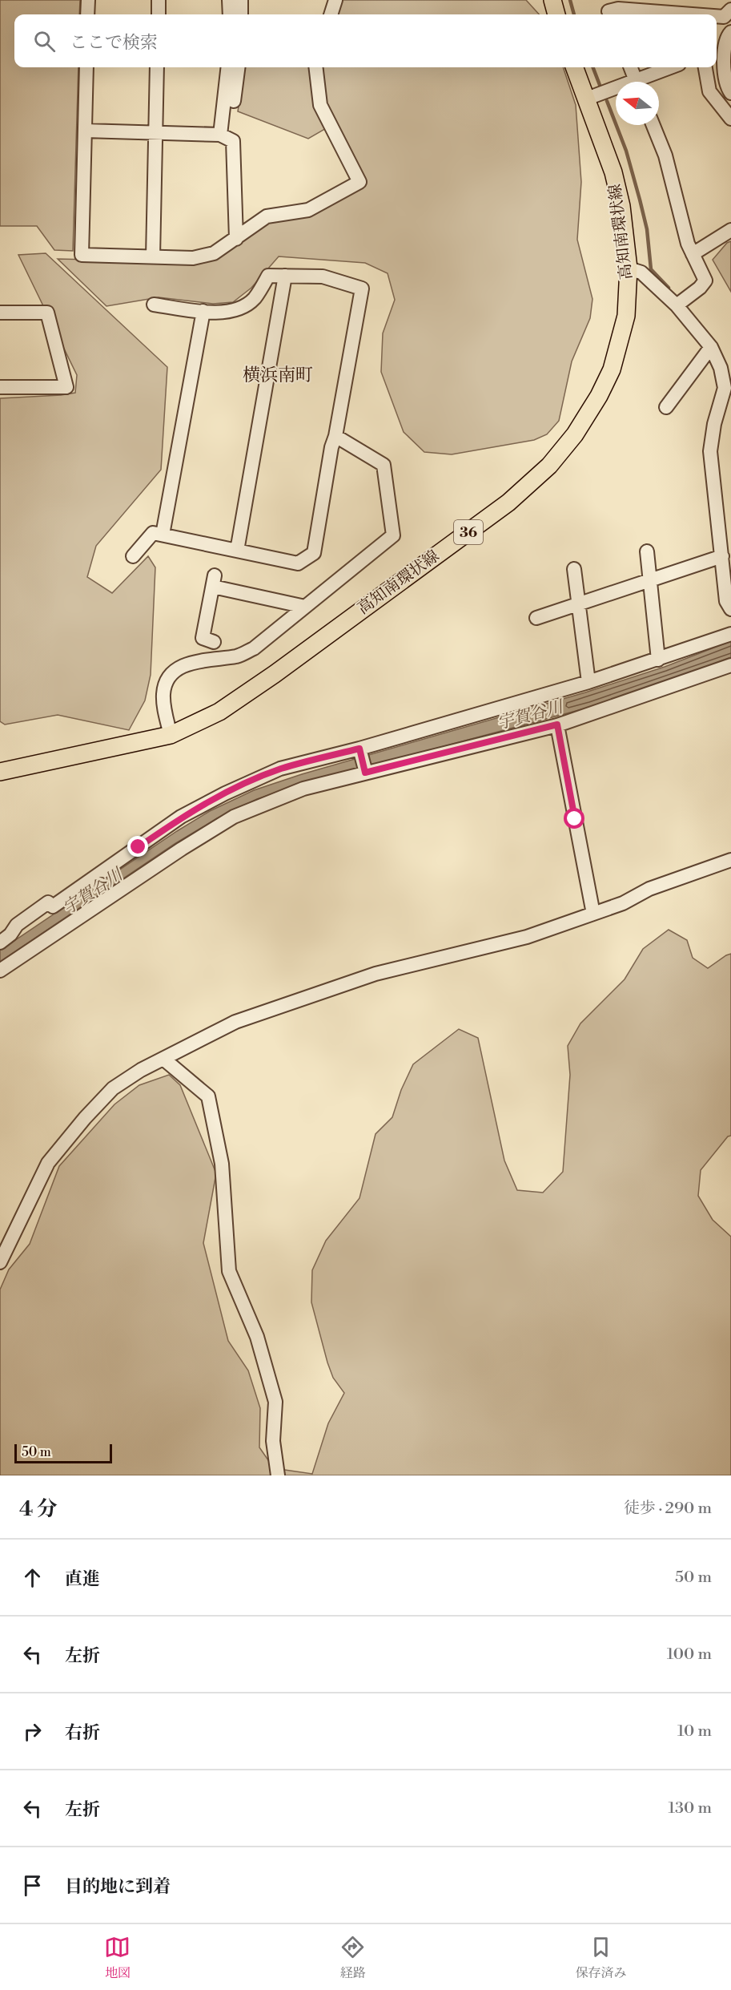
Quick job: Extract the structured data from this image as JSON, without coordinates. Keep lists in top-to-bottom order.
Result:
{
  "streets": {
    "main road": ["高知南環状線", "36"]
  },
  "districts": ["横浜南町"],
  "water": ["宇賀谷川"],
  "scale_bar": "50 m",
  "north": "left",
  "page": {
    "search": "ここで検索",
    "scale": "50 m",
    "heading": ["4 分", "徒歩 · 290 m"],
    "list": [
      ["直進", "50 m"],
      ["左折", "100 m"],
      ["右折", "10 m"],
      ["左折", "130 m"],
      "目的地に到着"
    ],
    "nav": ["地図", "経路", "保存済み"]
  }
}
